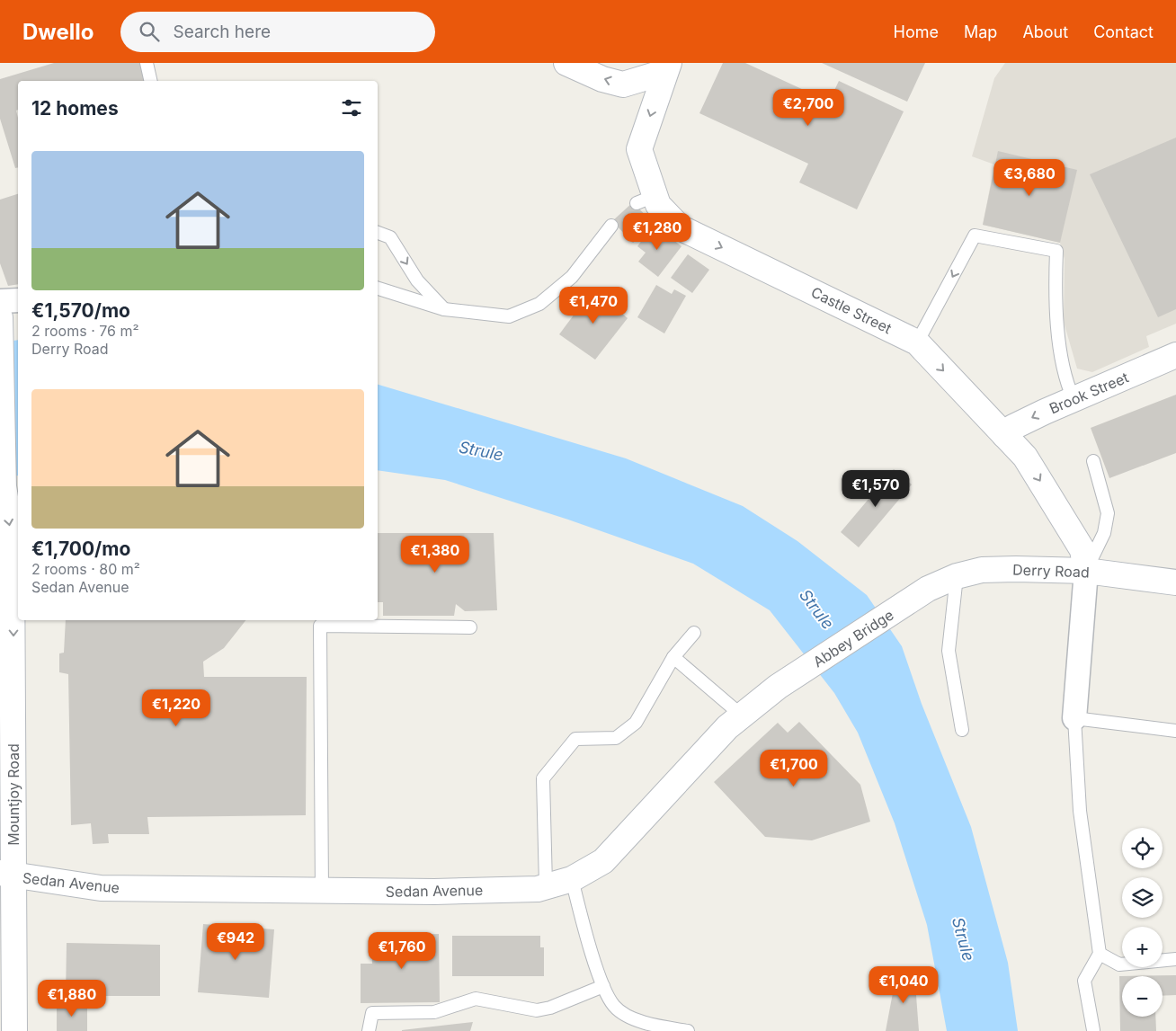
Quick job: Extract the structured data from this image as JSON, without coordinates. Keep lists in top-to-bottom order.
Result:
{
  "streets": {
    "street": [
      "Castle Street",
      "Brook Street",
      "Derry Road",
      "Abbey Bridge",
      "Mountjoy Road",
      "Sedan Avenue"
    ]
  },
  "crossings": [
    ["Castle Street", "Brook Street"],
    ["Castle Street", "Derry Road"],
    ["Derry Road", "Abbey Bridge"],
    ["Abbey Bridge", "Sedan Avenue"],
    ["Mountjoy Road", "Sedan Avenue"]
  ],
  "one_way": ["Castle Street", "Brook Street", "Mountjoy Road"],
  "water": ["Strule"],
  "page": {
    "header": "Dwello",
    "search": "Search here",
    "nav": [
      "Home",
      "Map",
      "About",
      "Contact"
    ],
    "heading": "12 homes",
    "price": [
      "€2,700",
      "€3,680",
      "€1,280",
      "€1,470",
      "€1,570",
      "€1,380",
      "€1,220",
      "€1,700",
      "€942",
      "€1,760",
      "€1,040",
      "€1,880"
    ],
    "list": [
      {
        "name": "€1,570/mo",
        "note": "2 rooms · 76 m² · Derry Road"
      },
      {
        "name": "€1,700/mo",
        "note": "2 rooms · 80 m² · Sedan Avenue"
      }
    ],
    "map_buttons": ["+", "−"]
  }
}
